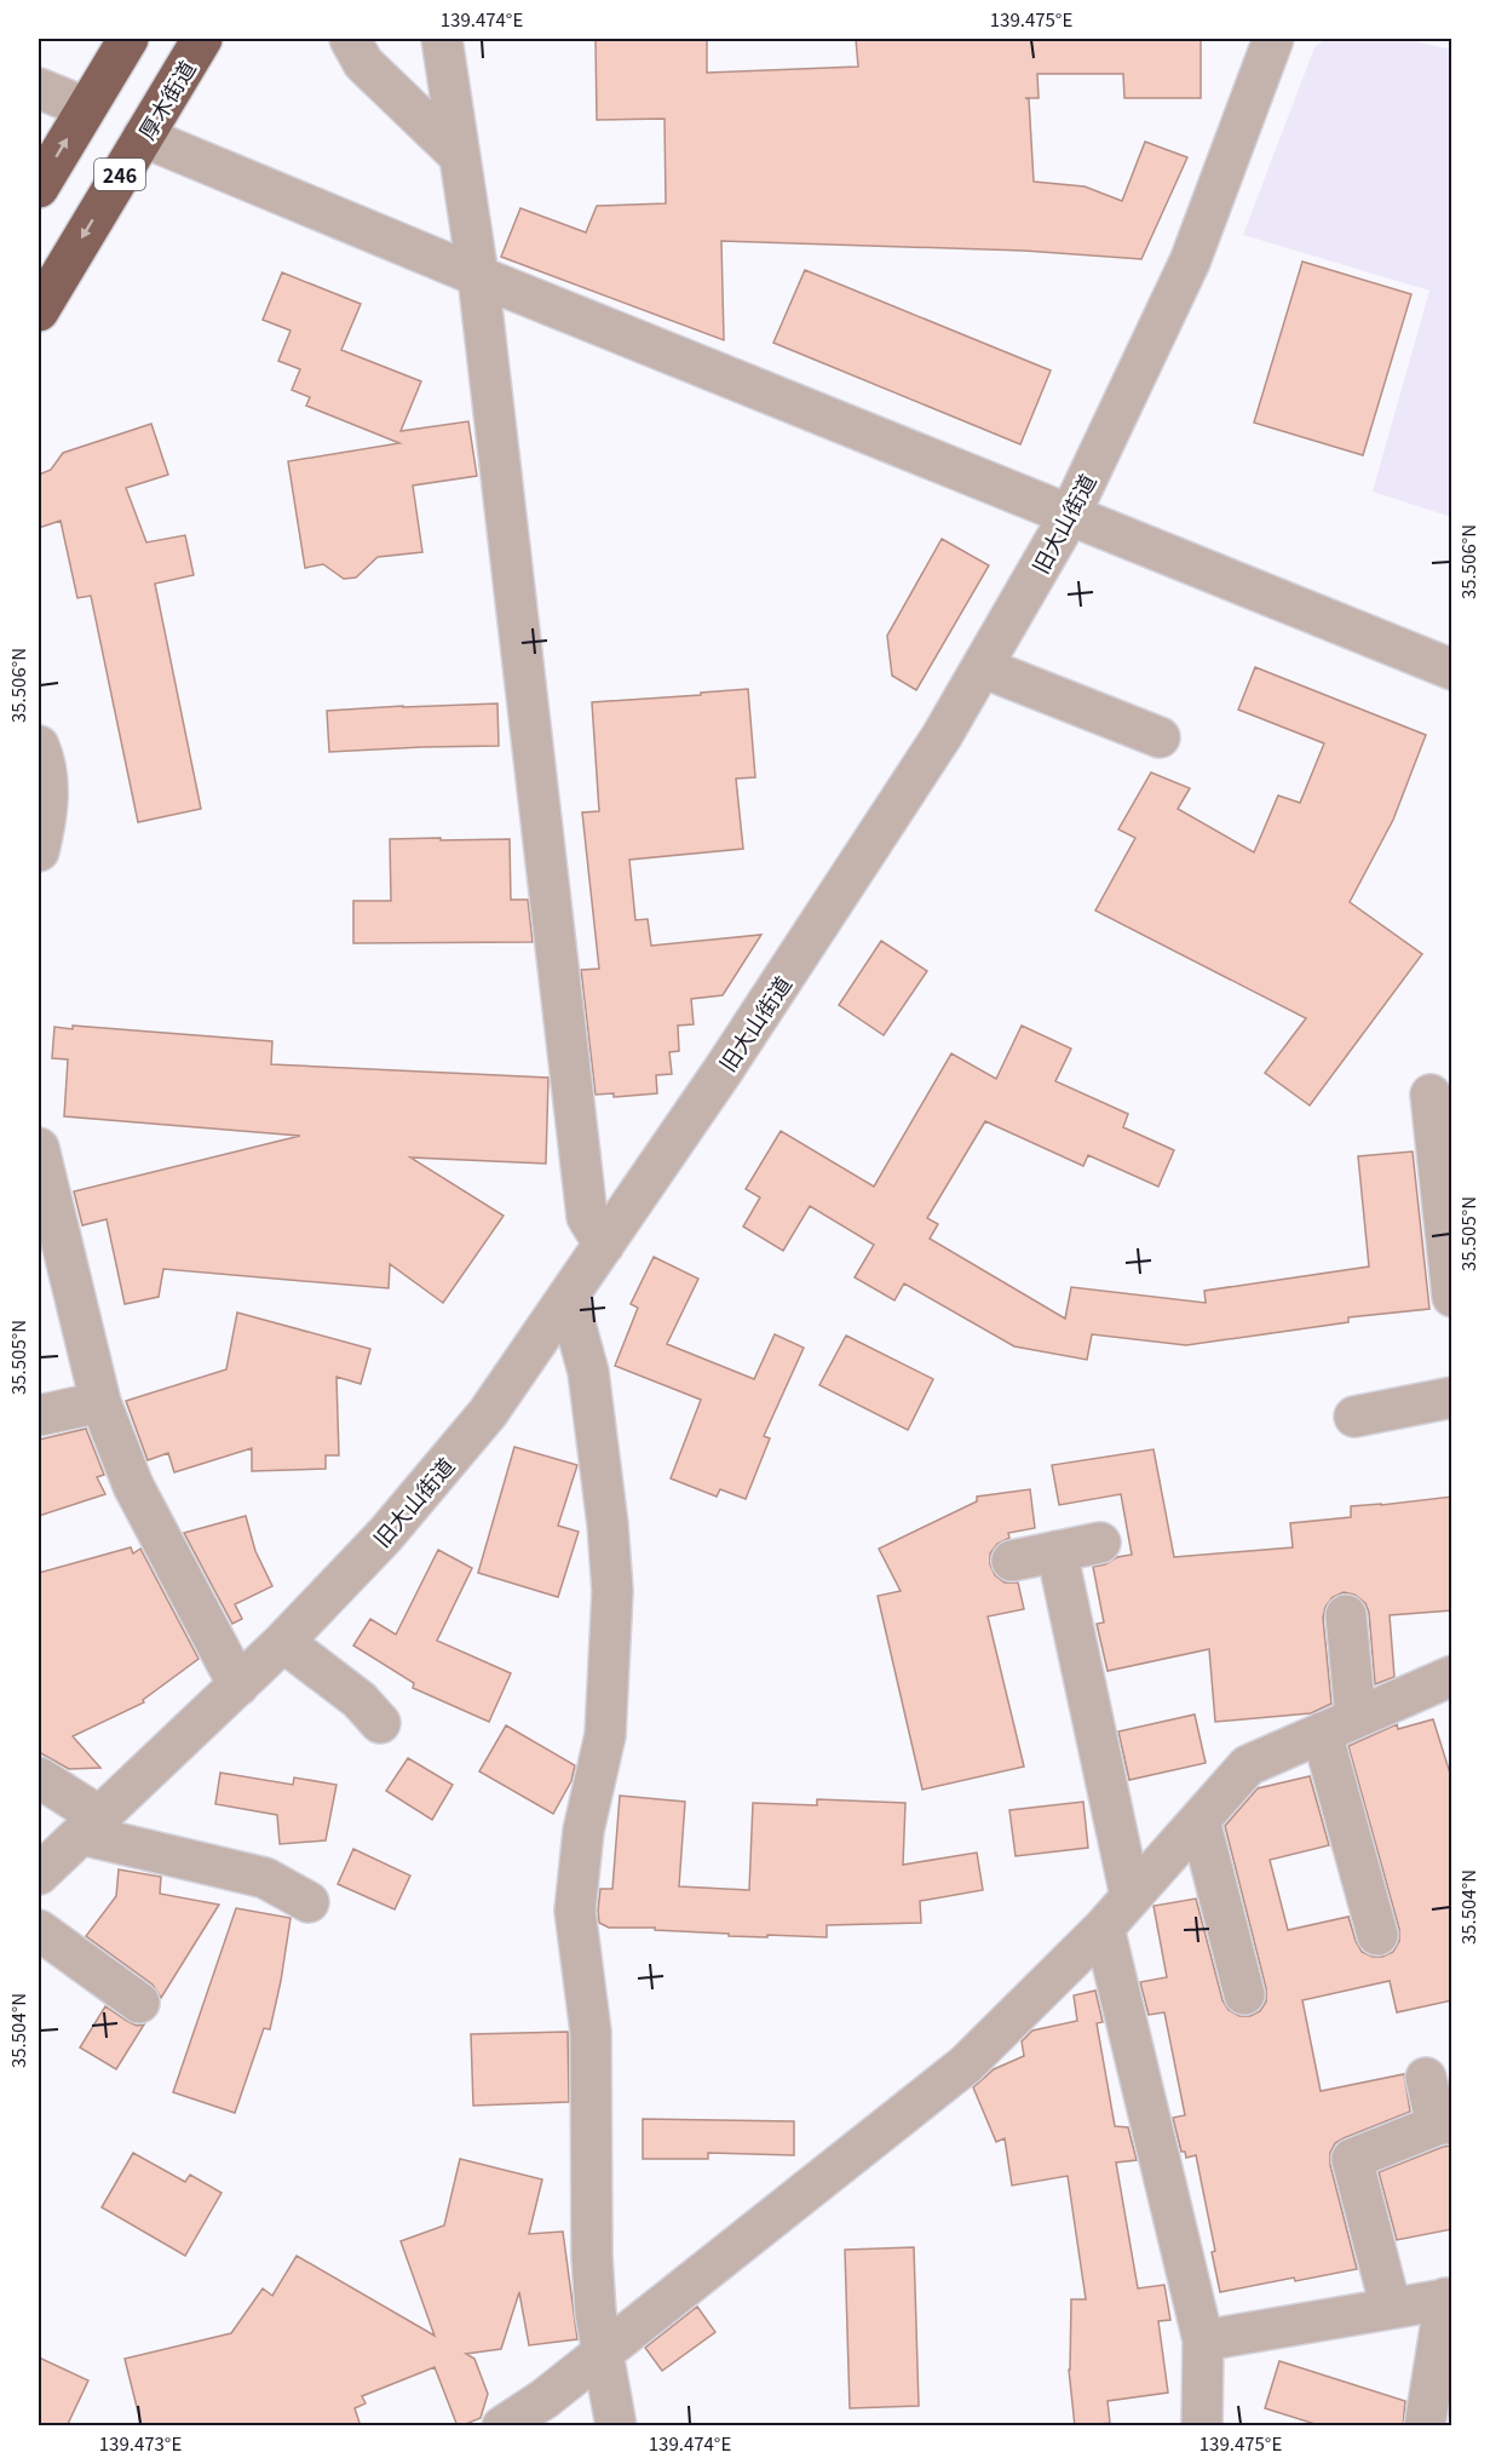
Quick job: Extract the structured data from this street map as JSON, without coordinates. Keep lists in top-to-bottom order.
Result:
{
  "streets": {
    "highway": ["厚木街道", "246"],
    "street": ["旧大山街道"]
  },
  "coordinates": [
    "139.474°E",
    "139.475°E",
    "35.506°N",
    "35.505°N",
    "35.504°N",
    "139.473°E"
  ]
}
